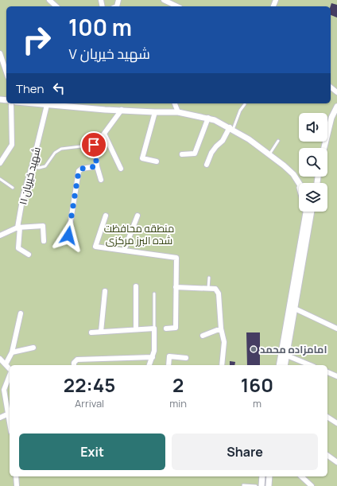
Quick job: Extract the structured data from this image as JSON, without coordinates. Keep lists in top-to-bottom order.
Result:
{
  "streets": {
    "street": ["شهید خیریان ۱۱"]
  },
  "parks": ["منطقه محافظت شده البرز مرکزی"],
  "places": ["امامزاده محمد"],
  "page": {
    "turn": ["100 m", "شهید خیریان ۷"],
    "then": "Then",
    "eta": [
      "22:45",
      "Arrival",
      "2",
      "min",
      "160",
      "m"
    ],
    "buttons": ["Exit", "Share"]
  }
}
